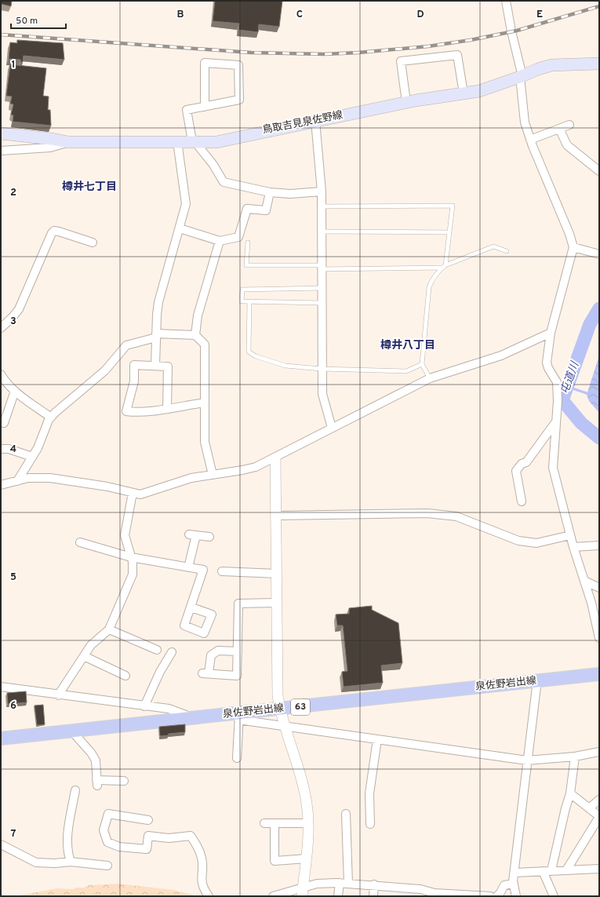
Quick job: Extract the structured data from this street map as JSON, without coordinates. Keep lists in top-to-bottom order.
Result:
{
  "streets": {
    "main road": ["鳥取吉見泉佐野線", "泉佐野岩出線", "63"]
  },
  "districts": ["樽井七丁目", "樽井八丁目"],
  "water": ["屯道川"],
  "scale_bar": "50 m",
  "grid": {
    "columns": [
      "B",
      "C",
      "D",
      "E"
    ],
    "rows": [
      "1",
      "2",
      "3",
      "4",
      "5",
      "6",
      "7"
    ]
  }
}
